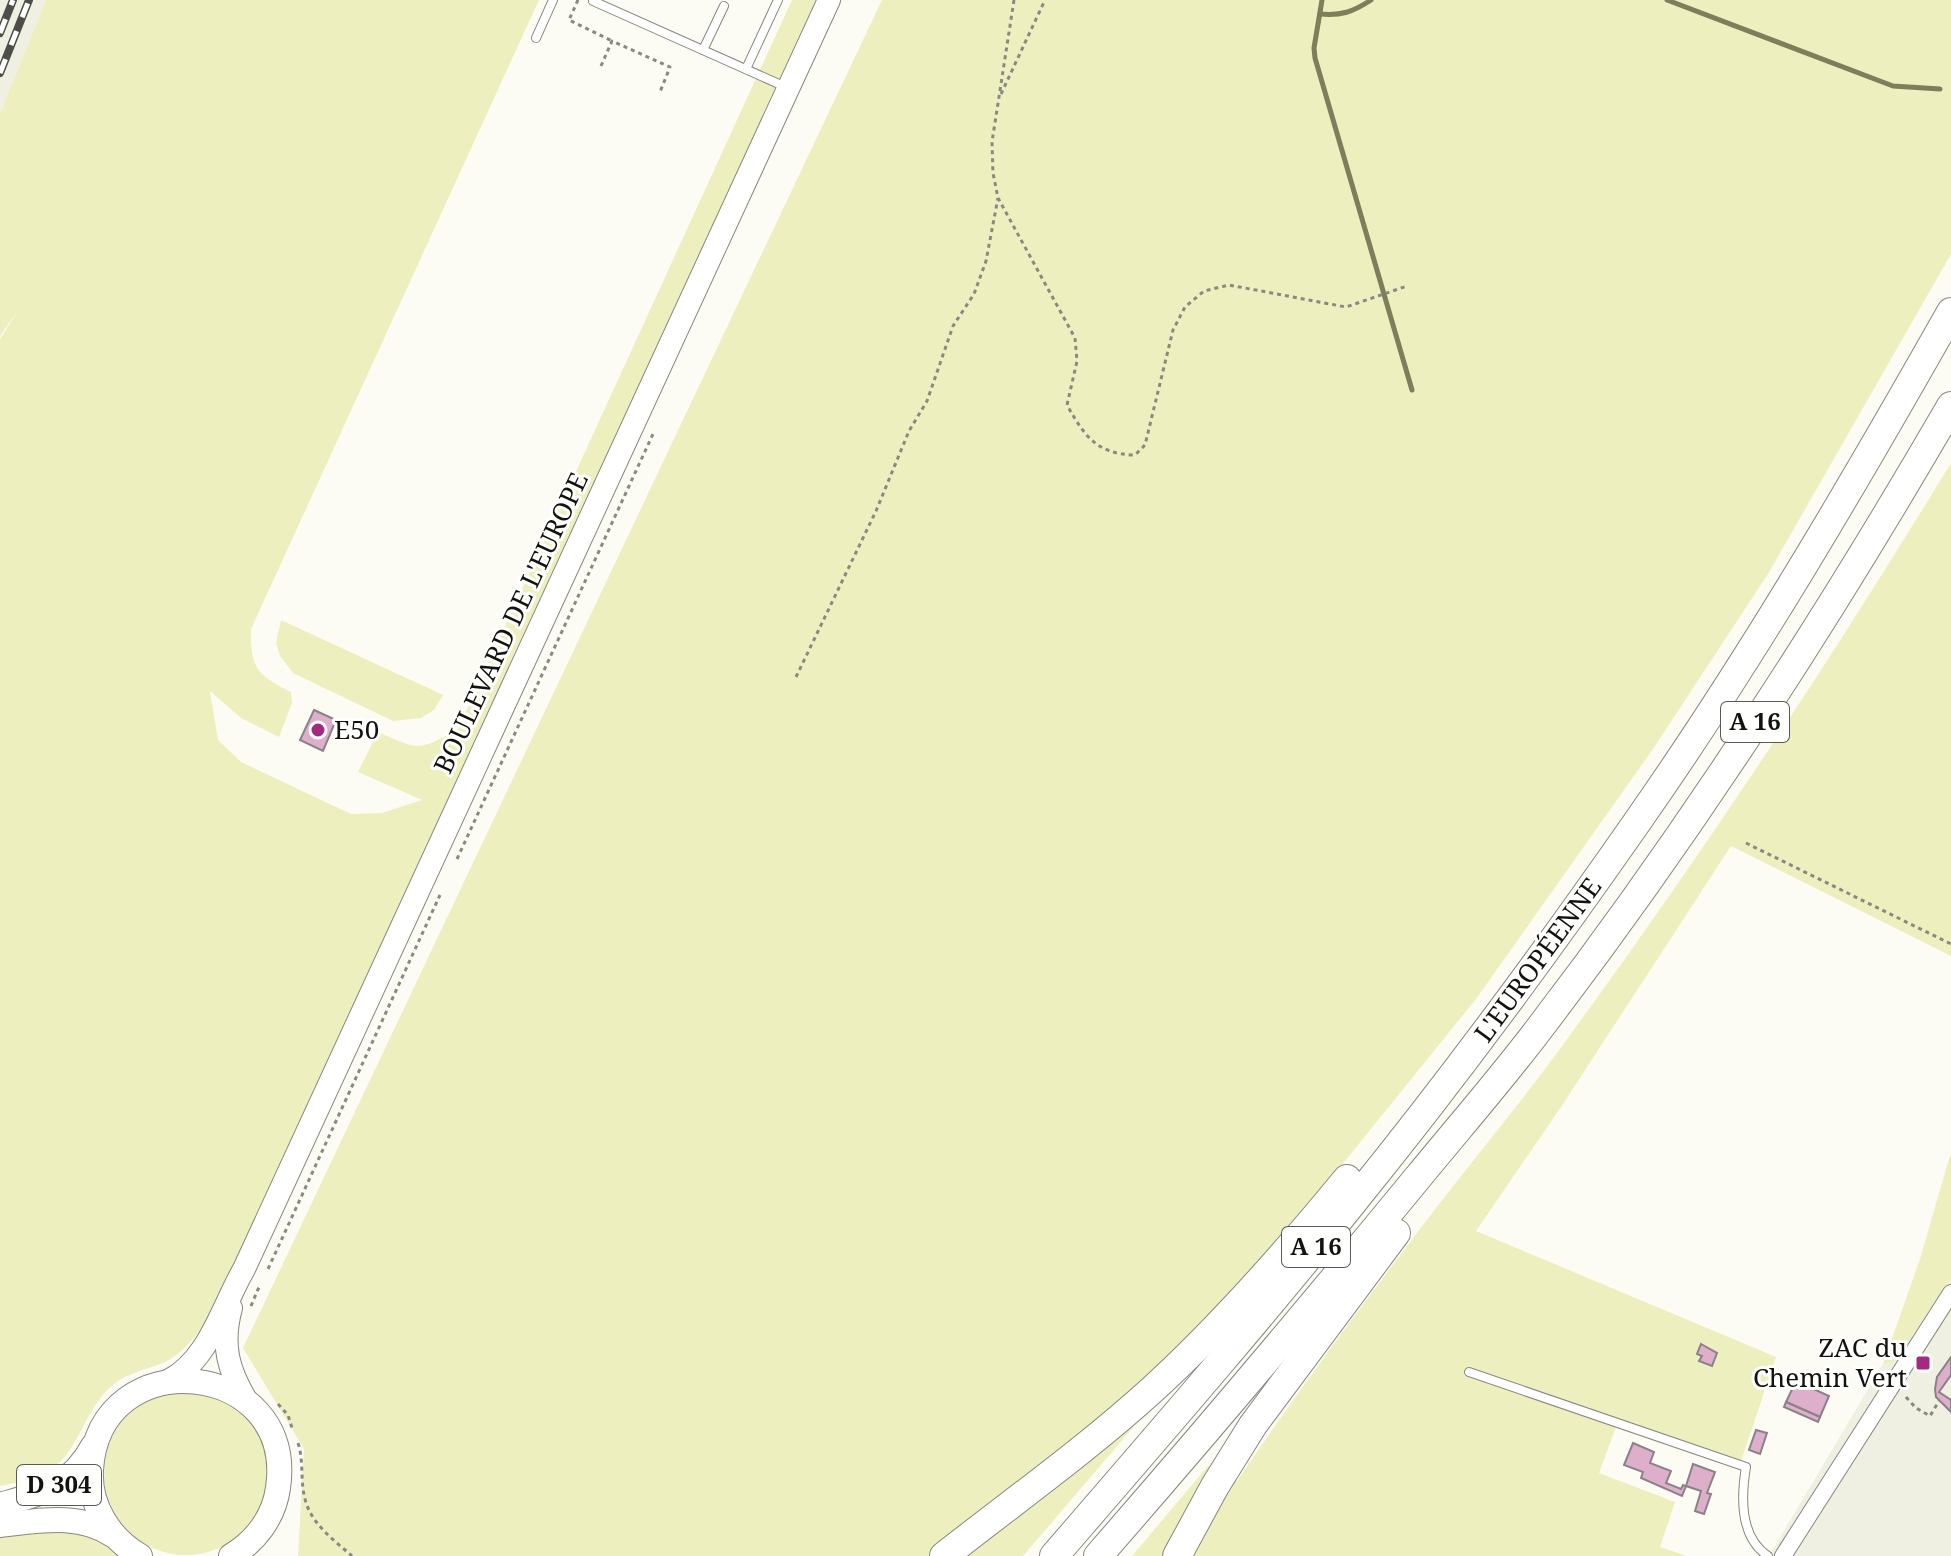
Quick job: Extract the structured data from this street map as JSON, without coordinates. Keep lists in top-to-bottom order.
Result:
{
  "streets": {
    "highway": ["A 16", "L'EUROPÉENNE"],
    "main road": ["BOULEVARD DE L'EUROPE", "D 304"]
  },
  "places": {
    "other": ["E50"],
    "transit": ["ZAC du Chemin Vert"]
  }
}
